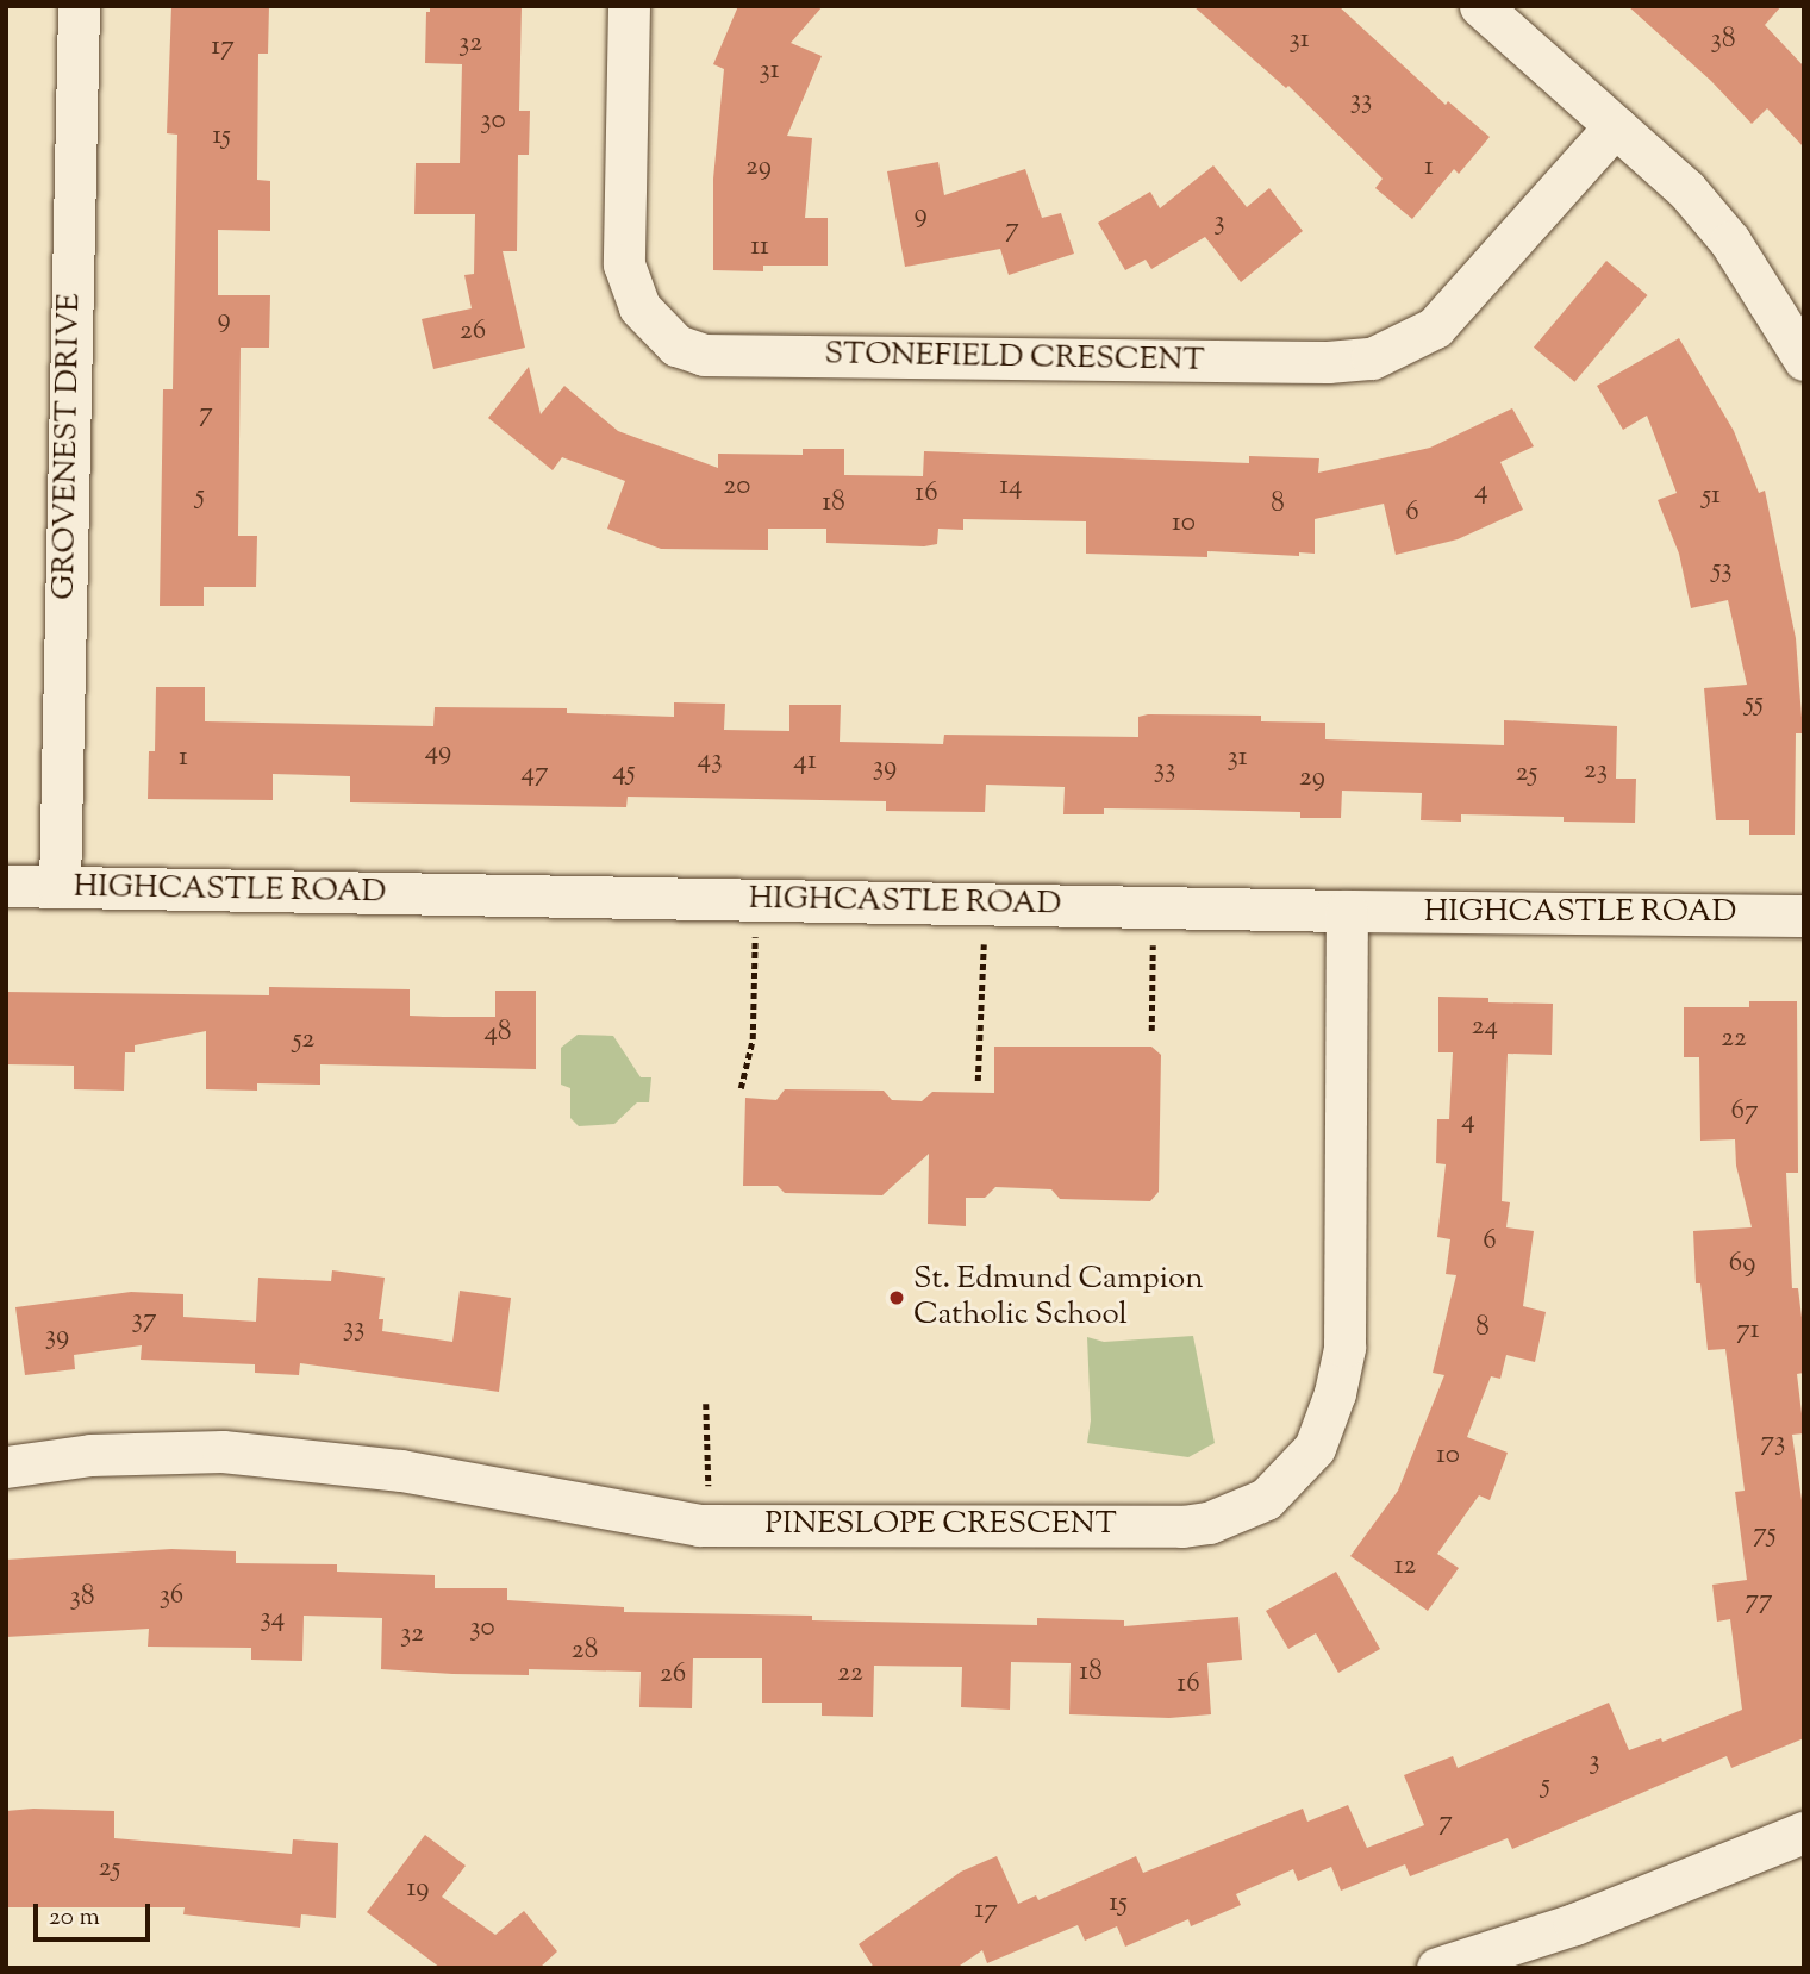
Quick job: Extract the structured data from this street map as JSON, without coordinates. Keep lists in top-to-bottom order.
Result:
{
  "streets": {
    "street": [
      "STONEFIELD CRESCENT",
      "GROVENEST DRIVE",
      "HIGHCASTLE ROAD",
      "PINESLOPE CRESCENT"
    ]
  },
  "crossings": [
    ["GROVENEST DRIVE", "HIGHCASTLE ROAD"],
    ["HIGHCASTLE ROAD", "PINESLOPE CRESCENT"]
  ],
  "places": ["St. Edmund Campion Catholic School"],
  "house_numbers": [
    "31",
    "38",
    "32",
    "17",
    "31",
    "33",
    "30",
    "15",
    "29",
    "1",
    "9",
    "3",
    "7",
    "11",
    "9",
    "26",
    "7",
    "20",
    "14",
    "4",
    "16",
    "5",
    "51",
    "18",
    "8",
    "6",
    "10",
    "53",
    "55",
    "49",
    "1",
    "31",
    "43",
    "41",
    "39",
    "33",
    "23",
    "45",
    "47",
    "25",
    "29",
    "24",
    "48",
    "22",
    "52",
    "67",
    "4",
    "6",
    "69",
    "37",
    "33",
    "8",
    "71",
    "39",
    "73",
    "10",
    "75",
    "12",
    "36",
    "38",
    "77",
    "34",
    "30",
    "32",
    "28",
    "18",
    "22",
    "26",
    "16",
    "3",
    "5",
    "7",
    "25",
    "19",
    "15",
    "17"
  ],
  "scale_bar": "20 m"
}
